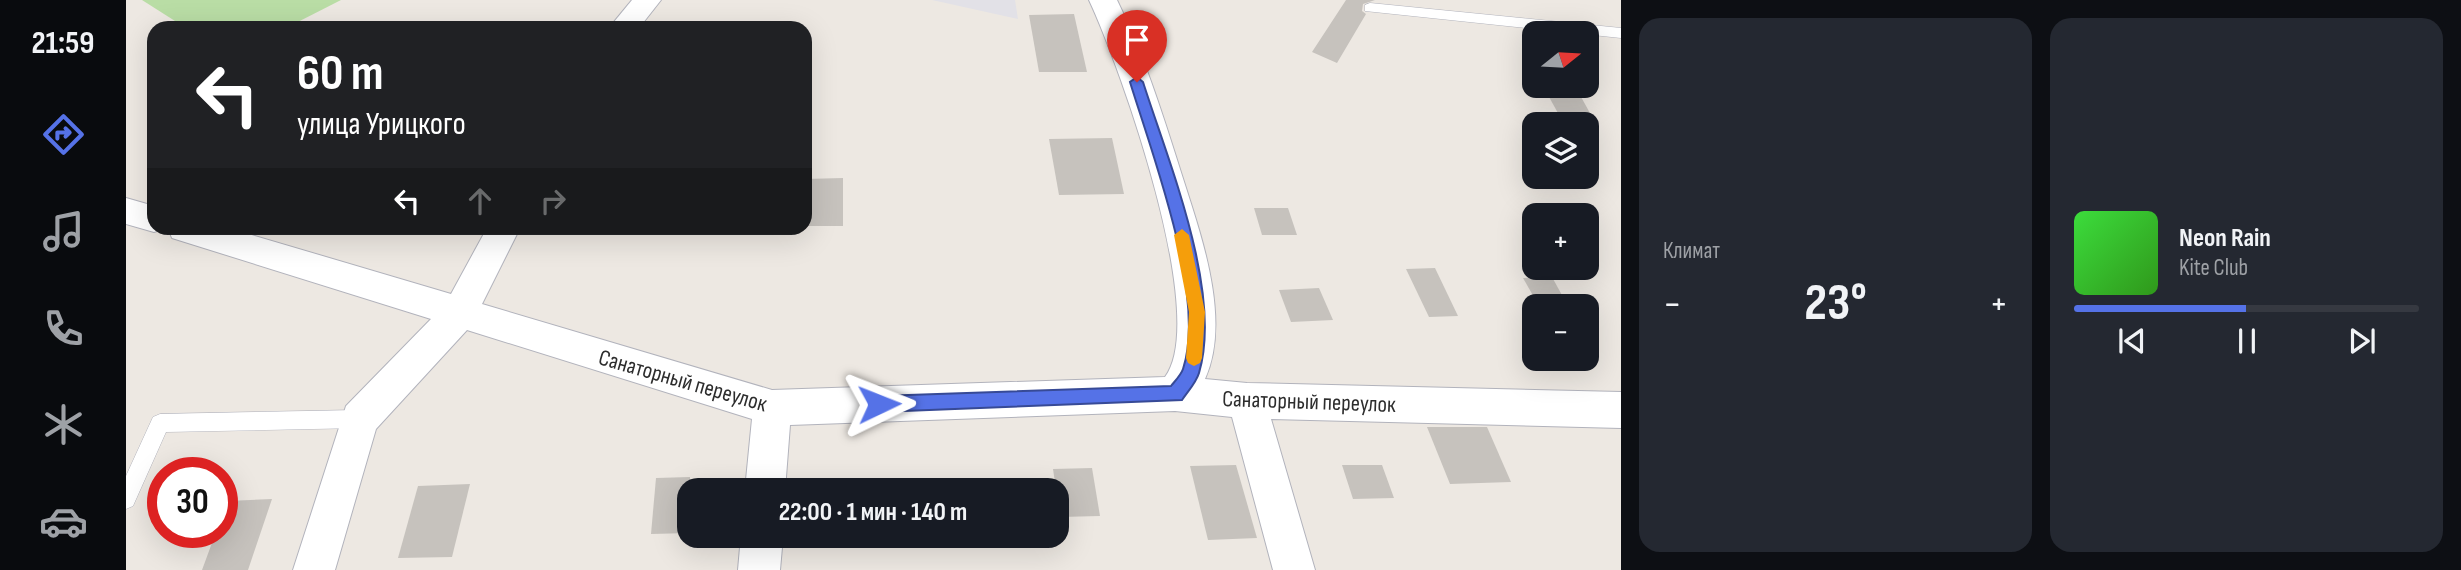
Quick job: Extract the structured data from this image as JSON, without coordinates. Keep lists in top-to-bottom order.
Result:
{
  "streets": {
    "street": ["Санаторный переулок"]
  },
  "north": "right",
  "page": {
    "tabs": "21:59",
    "tile": "Климат",
    "map_buttons": ["+", "−"],
    "turn": ["60 m", "улица Урицкого"],
    "song": ["Neon Rain", "Kite Club"],
    "heat": ["−", "23°", "+"],
    "limit": "30",
    "trip": "22:00 · 1 мин · 140 m"
  }
}
